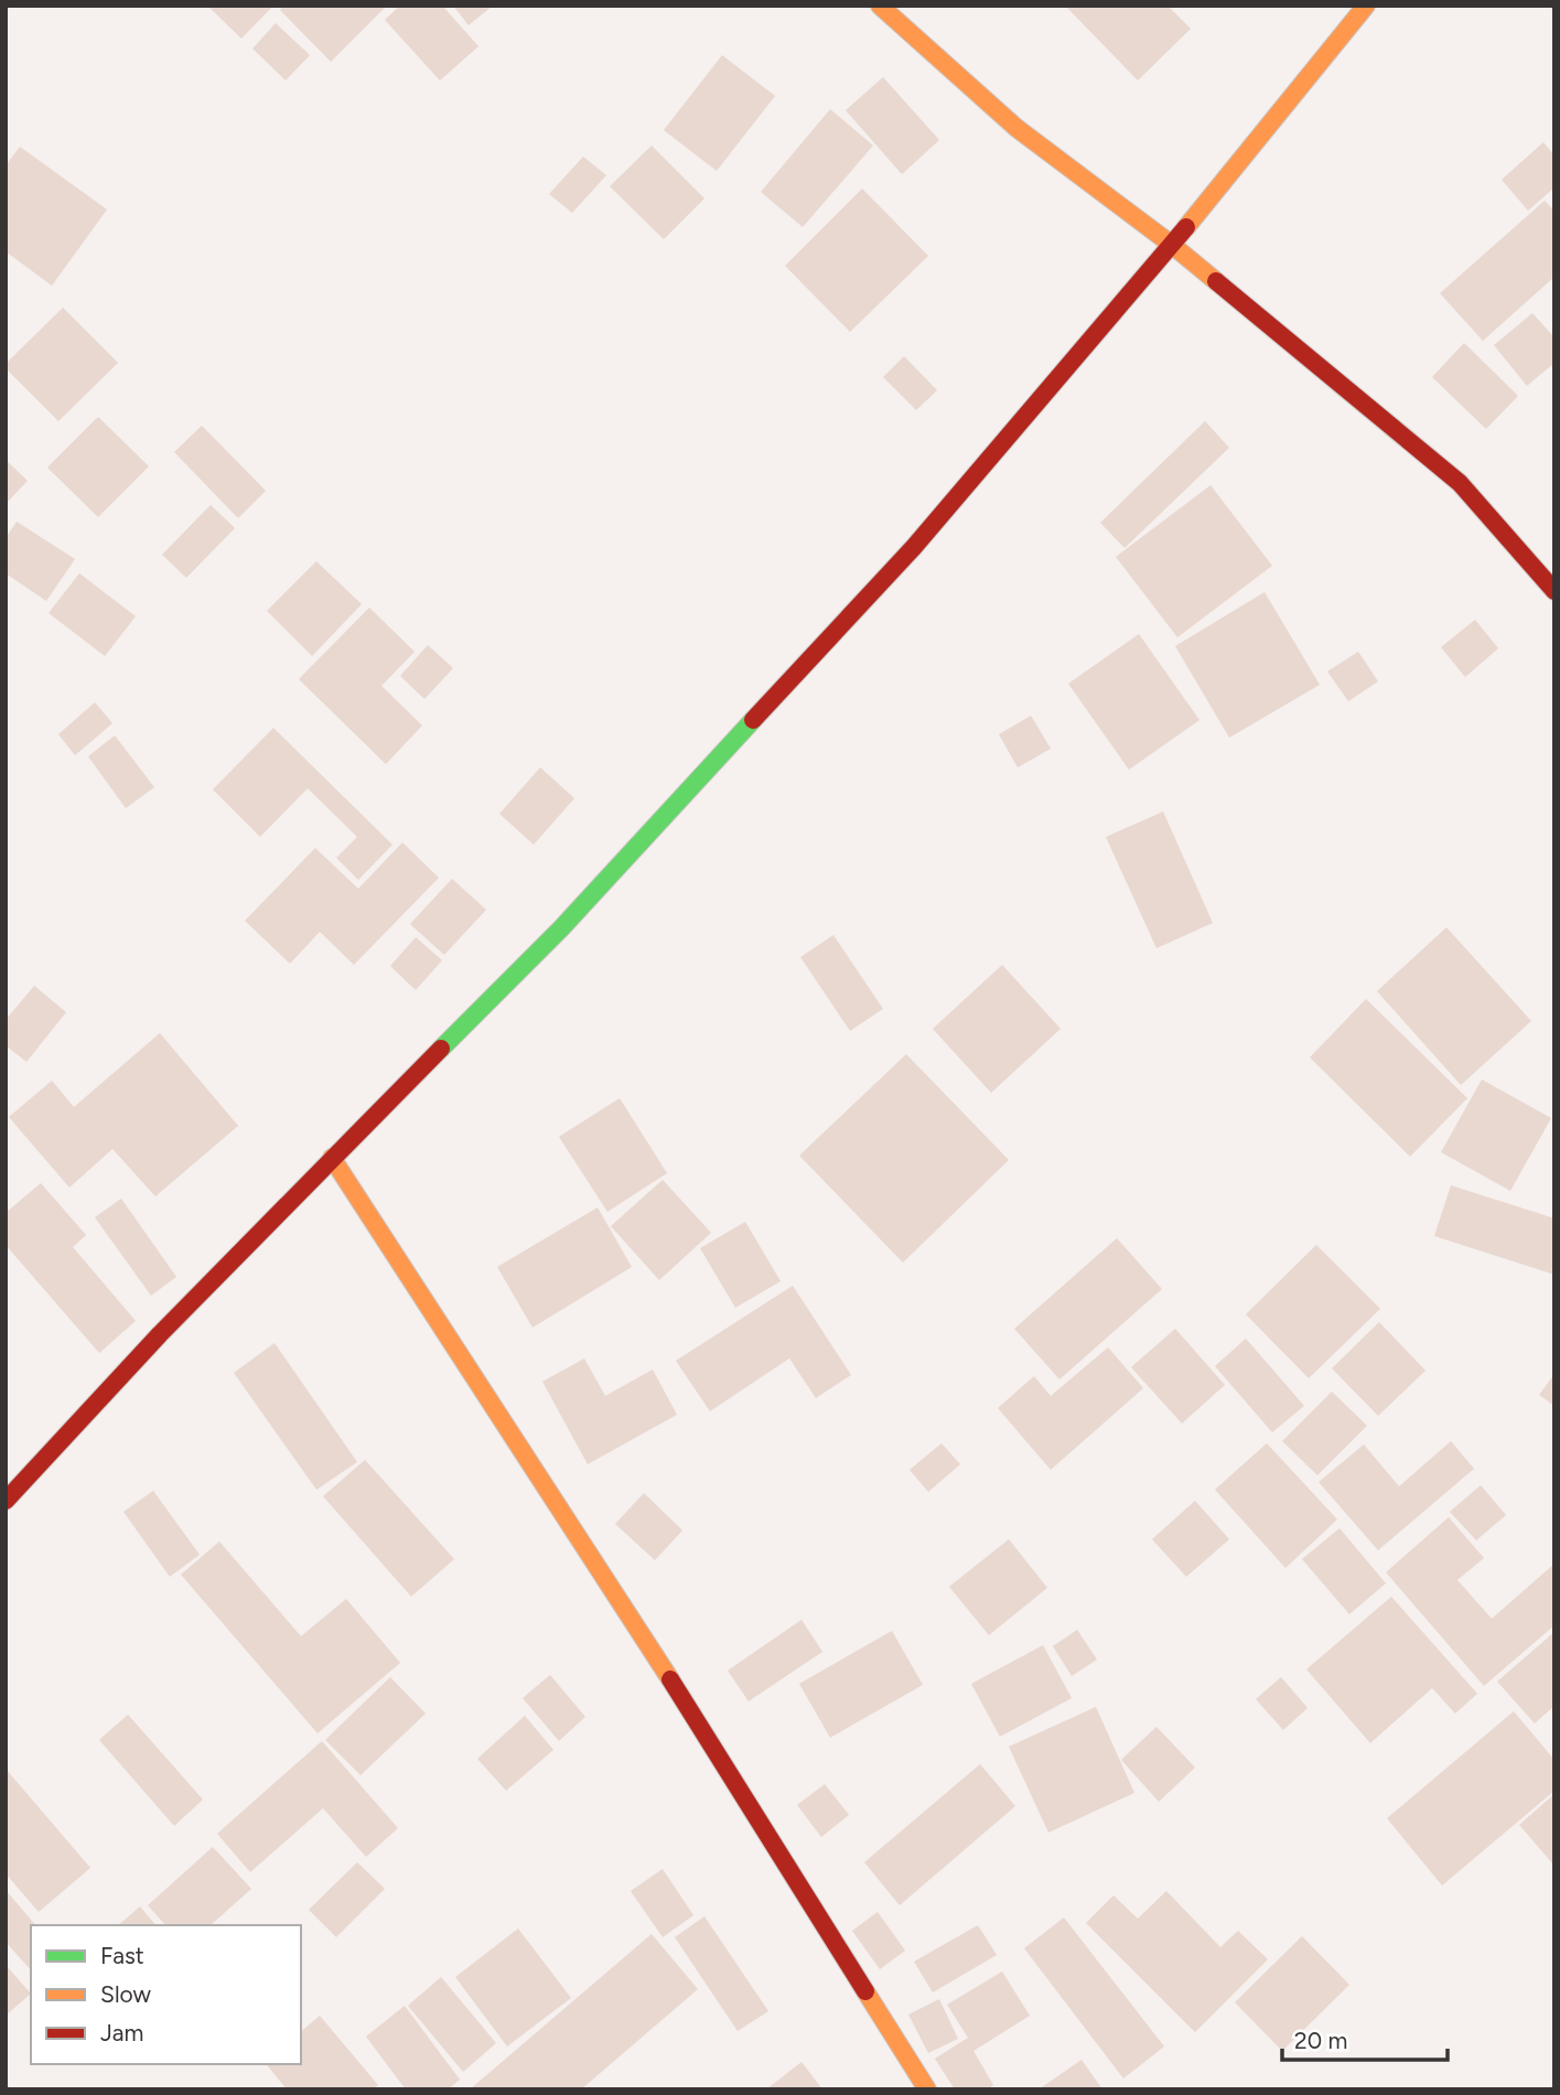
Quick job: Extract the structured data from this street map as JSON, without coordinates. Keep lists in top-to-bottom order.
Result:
{
  "legend": ["Fast", "Slow", "Jam"],
  "scale_bar": "20 m"
}
